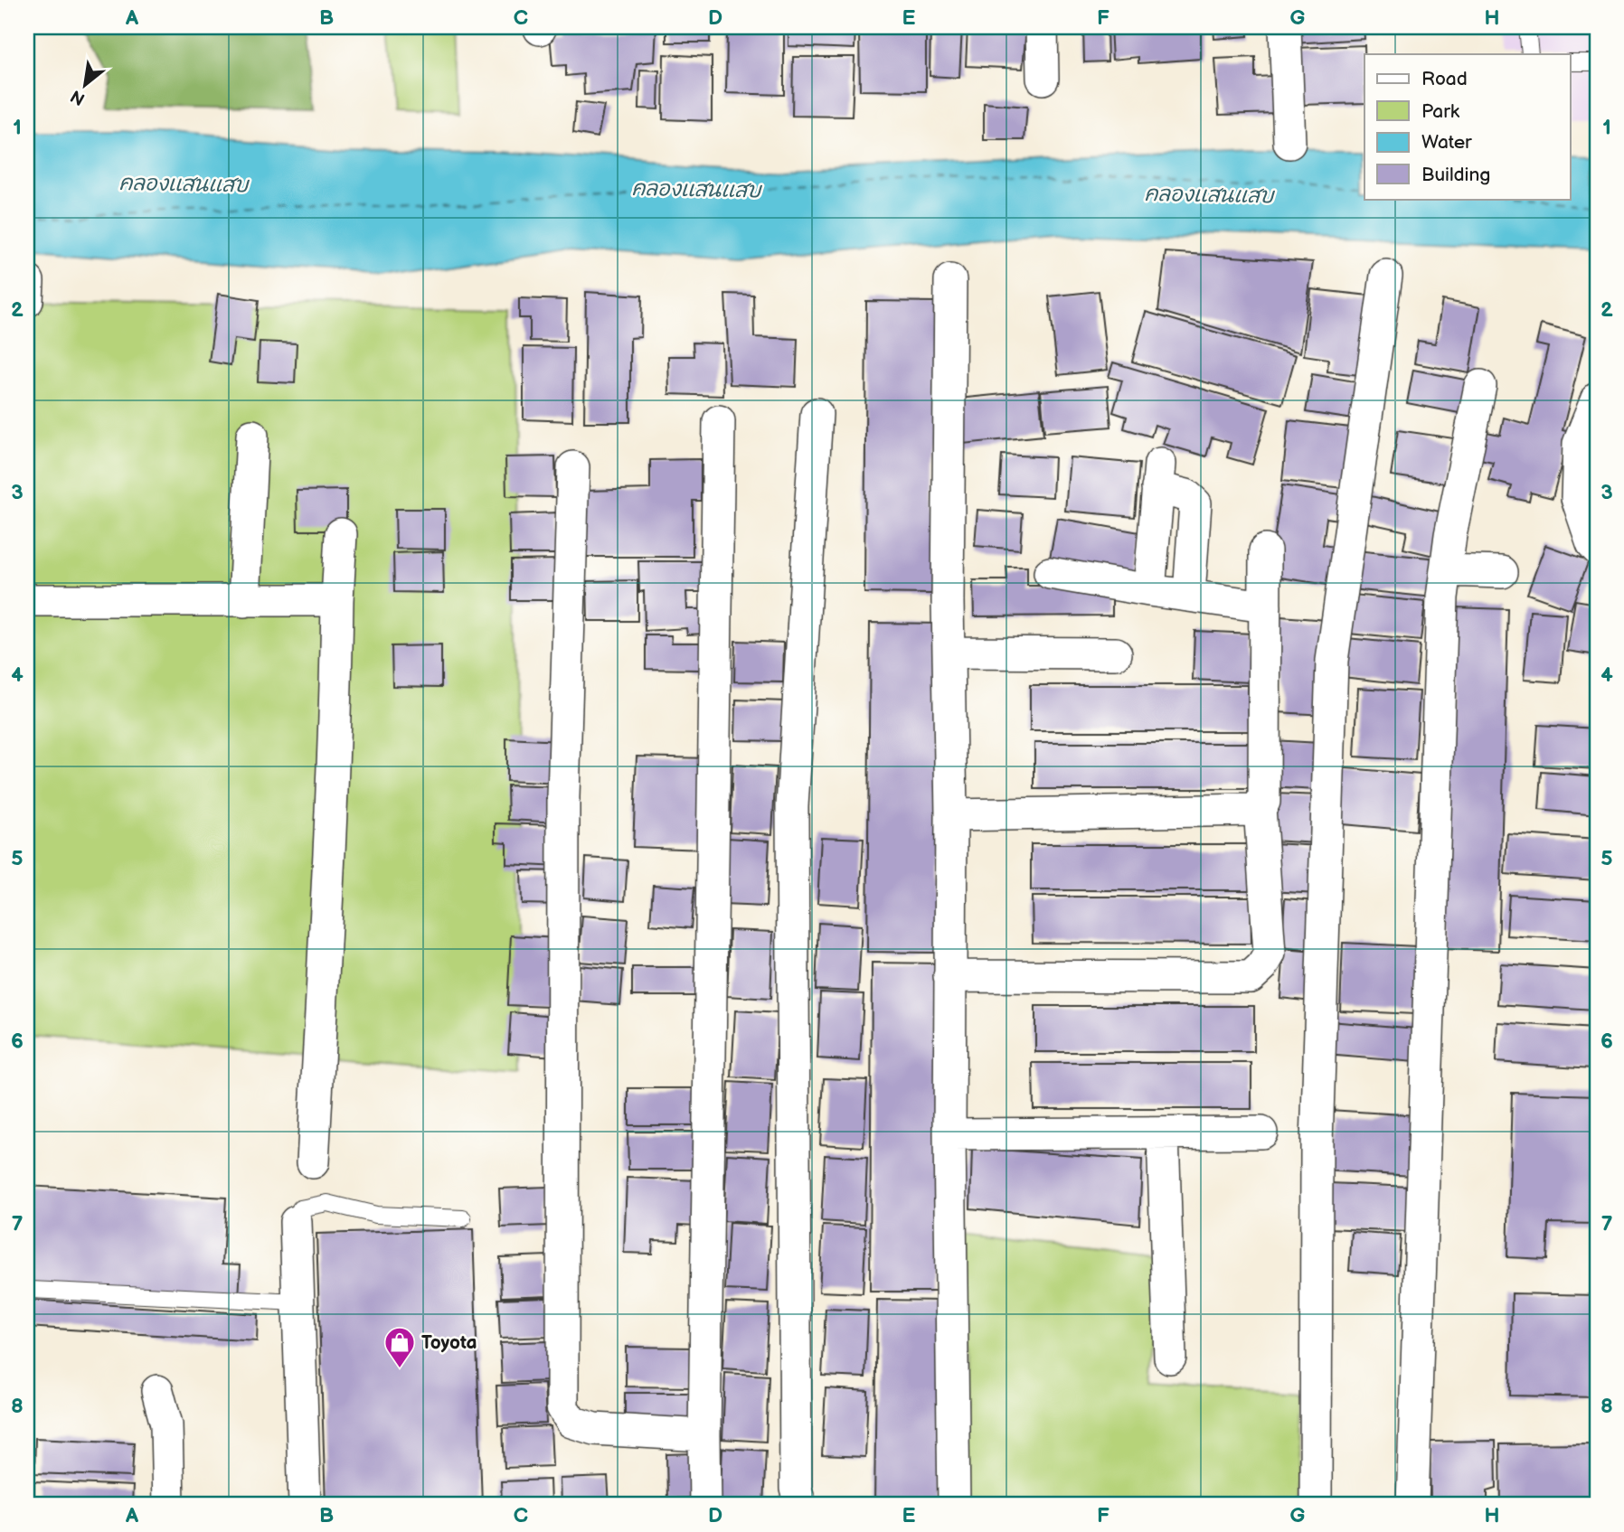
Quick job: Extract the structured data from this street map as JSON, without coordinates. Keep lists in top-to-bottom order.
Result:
{
  "water": ["คลองแสนแสบ"],
  "places": {
    "shop": ["Toyota"]
  },
  "legend": [
    "Road",
    "Park",
    "Water",
    "Building"
  ],
  "north": "bottom left",
  "grid": {
    "columns": [
      "A",
      "B",
      "C",
      "D",
      "E",
      "F",
      "G",
      "H"
    ],
    "rows": [
      "1",
      "2",
      "3",
      "4",
      "5",
      "6",
      "7",
      "8"
    ]
  }
}
